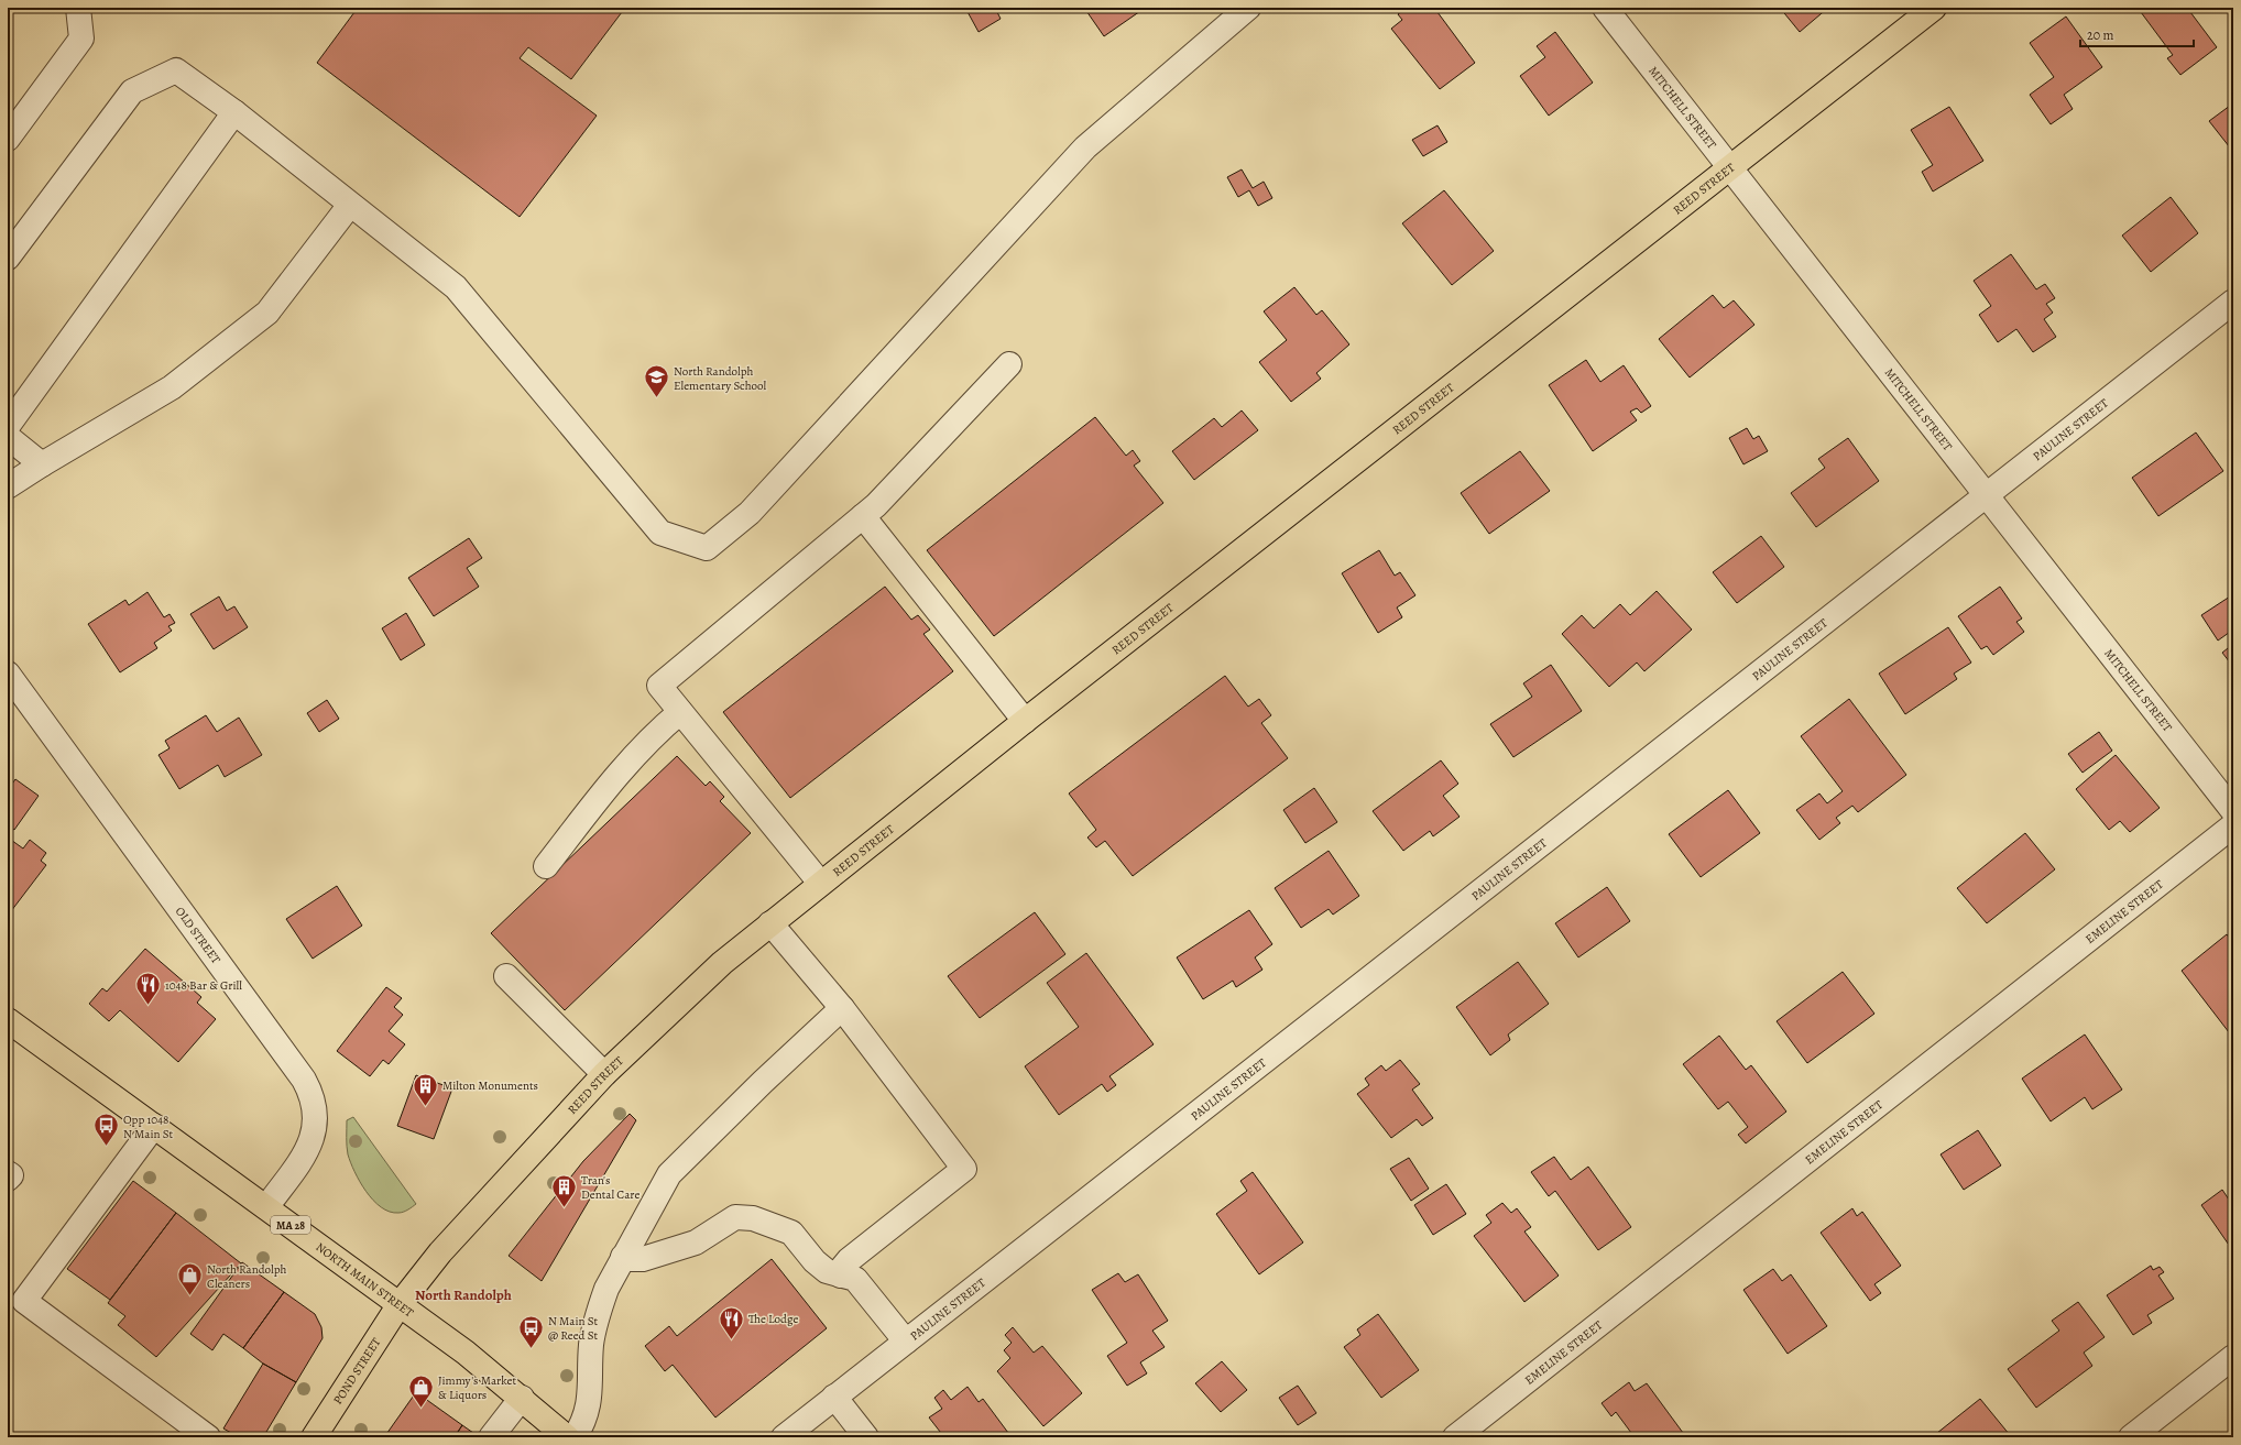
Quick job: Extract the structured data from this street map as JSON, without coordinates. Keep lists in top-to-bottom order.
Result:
{
  "streets": {
    "main road": [
      "REED STREET",
      "MA 28",
      "NORTH MAIN STREET",
      "POND STREET"
    ],
    "street": [
      "MITCHELL STREET",
      "PAULINE STREET",
      "EMELINE STREET",
      "OLD STREET"
    ]
  },
  "crossings": [
    ["MITCHELL STREET", "REED STREET"],
    ["MITCHELL STREET", "PAULINE STREET"],
    ["REED STREET", "NORTH MAIN STREET"],
    ["REED STREET", "POND STREET"],
    ["OLD STREET", "NORTH MAIN STREET"],
    ["NORTH MAIN STREET", "POND STREET"]
  ],
  "districts": ["North Randolph"],
  "places": {
    "school or university": ["North Randolph Elementary School"],
    "restaurant": ["1048 Bar & Grill", "The Lodge"],
    "building": ["Milton Monuments", "Tran's Dental Care"],
    "bus stop": ["Opp 1048 N Main St", "N Main St @ Reed St"],
    "shop": ["North Randolph Cleaners", "Jimmy's Market & Liquors"]
  },
  "scale_bar": "20 m"
}
